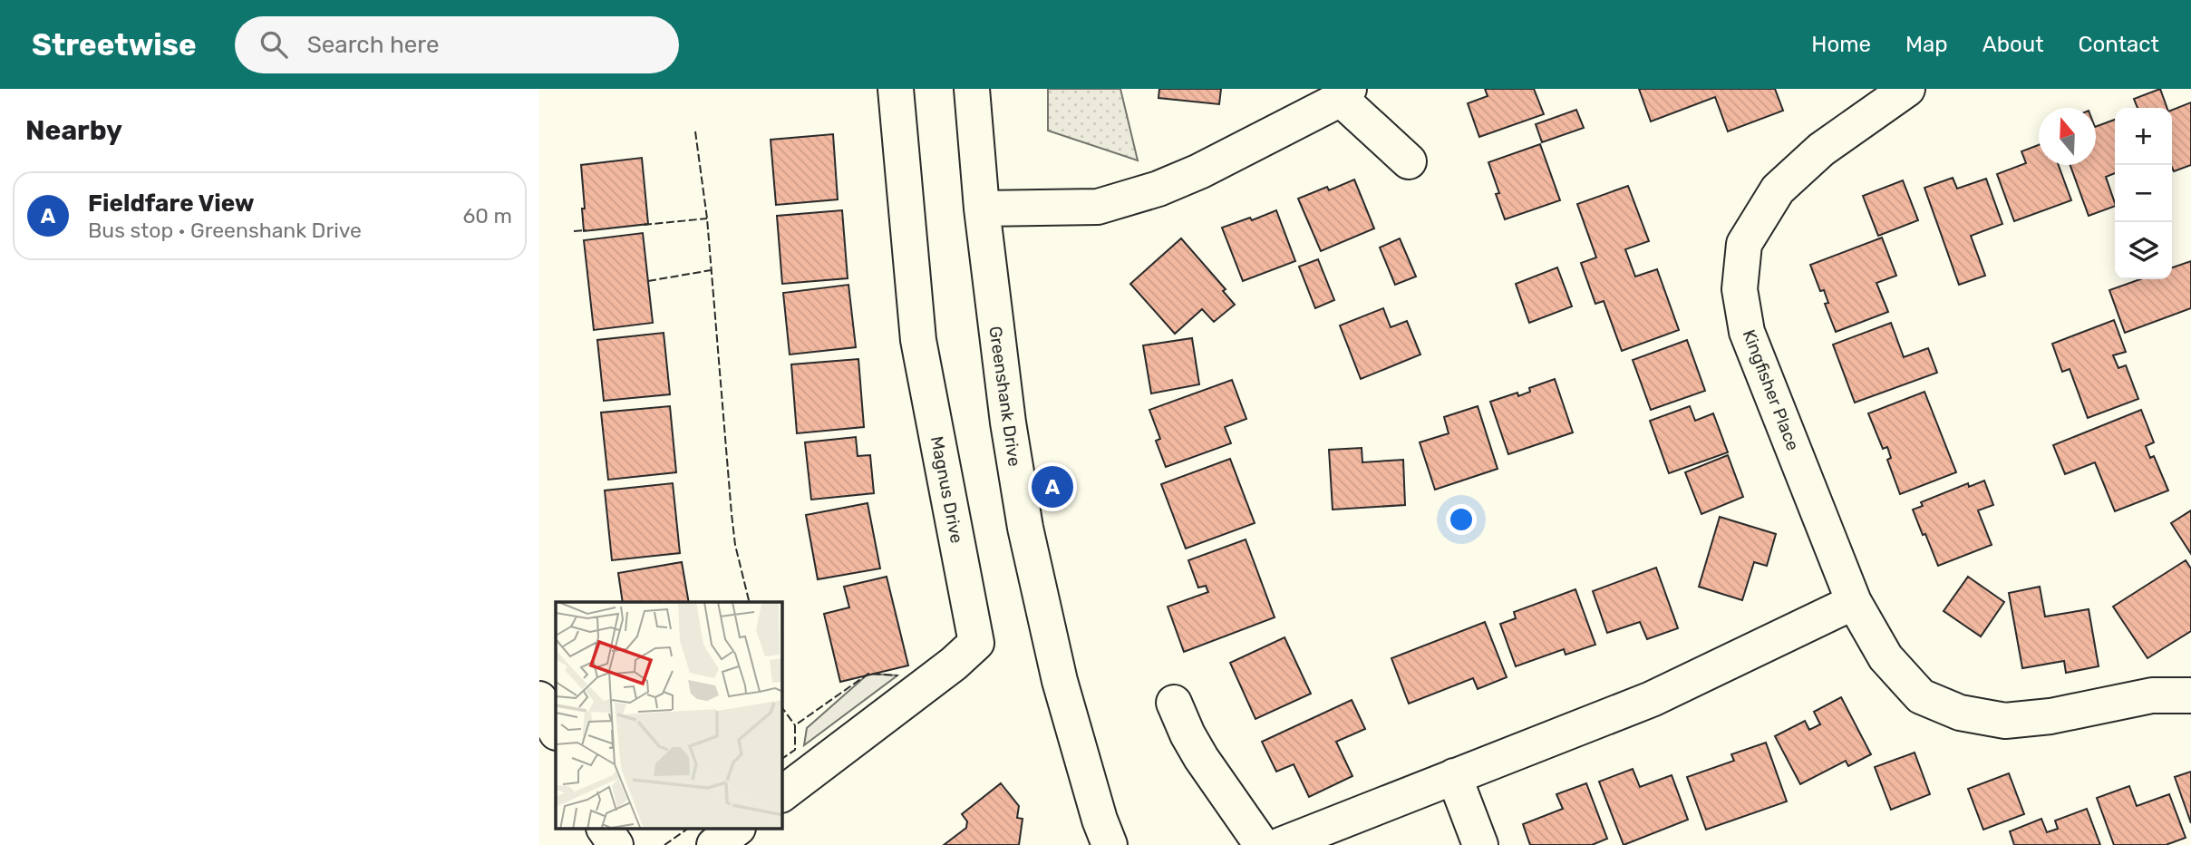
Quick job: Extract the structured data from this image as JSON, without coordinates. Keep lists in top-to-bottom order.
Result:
{
  "streets": {
    "street": ["Kingfisher Place", "Greenshank Drive", "Magnus Drive"]
  },
  "north": "top",
  "page": {
    "header": "Streetwise",
    "search": "Search here",
    "nav": [
      "Home",
      "Map",
      "About",
      "Contact"
    ],
    "heading": "Nearby",
    "map_buttons": ["+", "−"],
    "list": [
      {
        "mark": "A",
        "name": "Fieldfare View",
        "note": "Bus stop · Greenshank Drive",
        "value": "60 m"
      }
    ],
    "pins": "A"
  }
}
